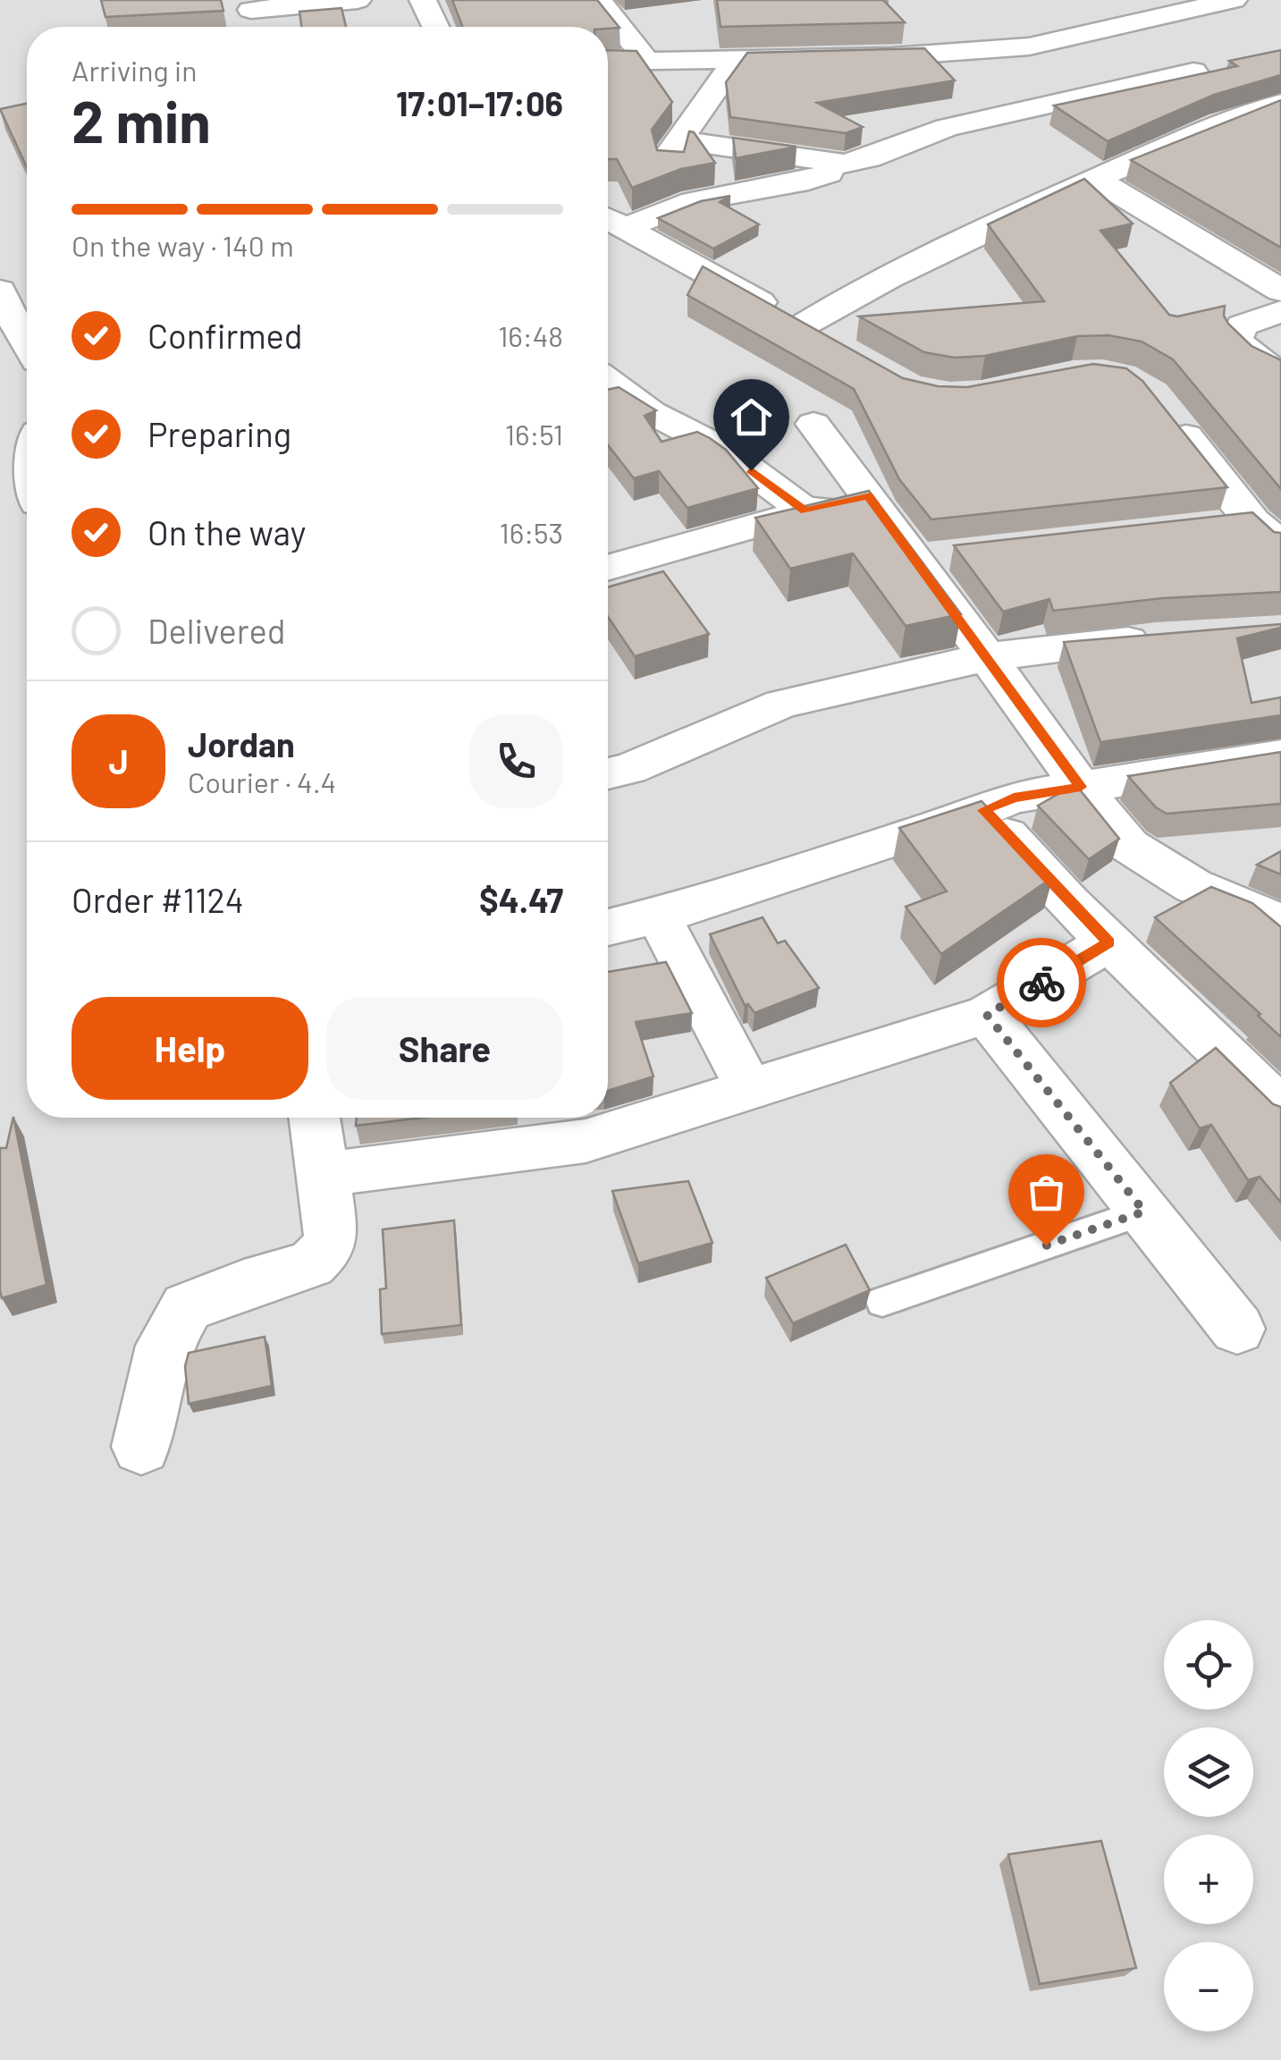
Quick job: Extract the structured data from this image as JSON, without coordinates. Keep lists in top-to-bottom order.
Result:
{
  "page": {
    "heading": ["2 min", "Arriving in", "17:01–17:06"],
    "panel": [
      "Jordan",
      "Courier · 4.4",
      "Order #1124",
      "$4.47"
    ],
    "bar": "On the way · 140 m",
    "list": [
      ["Confirmed", "16:48"],
      ["Preparing", "16:51"],
      ["On the way", "16:53"],
      "Delivered"
    ],
    "round": "J",
    "buttons": ["Help", "Share"],
    "map_buttons": ["+", "−"]
  }
}
